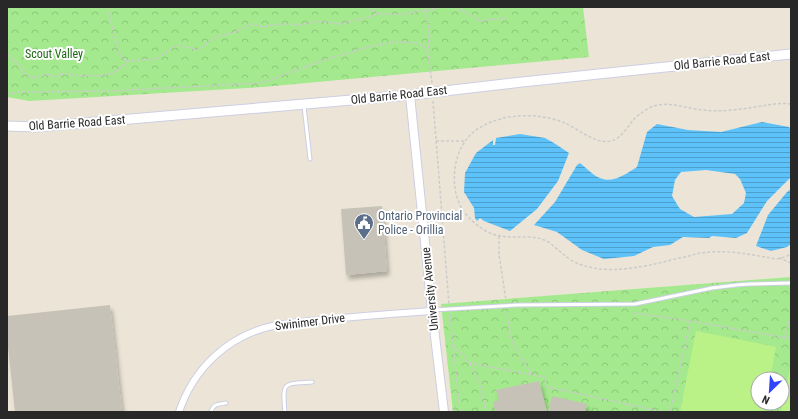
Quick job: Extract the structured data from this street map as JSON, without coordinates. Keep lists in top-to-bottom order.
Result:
{
  "streets": {
    "main road": ["Old Barrie Road East"],
    "street": ["University Avenue", "Swinimer Drive"]
  },
  "crossings": [
    ["Old Barrie Road East", "University Avenue"],
    ["University Avenue", "Swinimer Drive"]
  ],
  "parks": ["Scout Valley"],
  "places": {
    "public building": ["Ontario Provincial Police - Orillia"]
  },
  "north": "bottom left"
}
